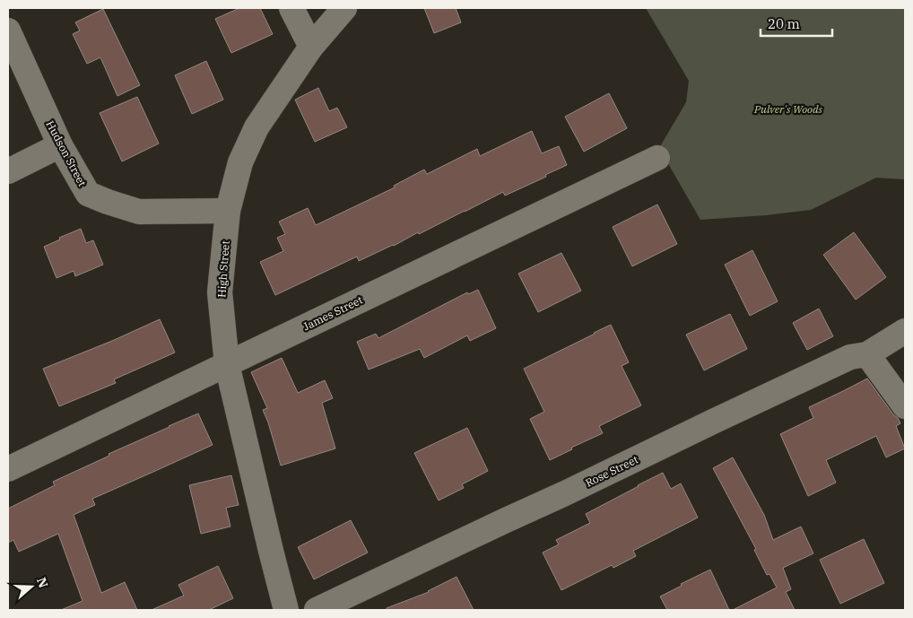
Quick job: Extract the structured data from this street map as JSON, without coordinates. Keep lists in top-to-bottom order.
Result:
{
  "streets": {
    "street": [
      "Hudson Street",
      "High Street",
      "James Street",
      "Rose Street"
    ]
  },
  "crossings": [
    ["Hudson Street", "High Street"],
    ["High Street", "James Street"]
  ],
  "parks": ["Pulver's Woods"],
  "scale_bar": "20 m",
  "north": "right"
}
